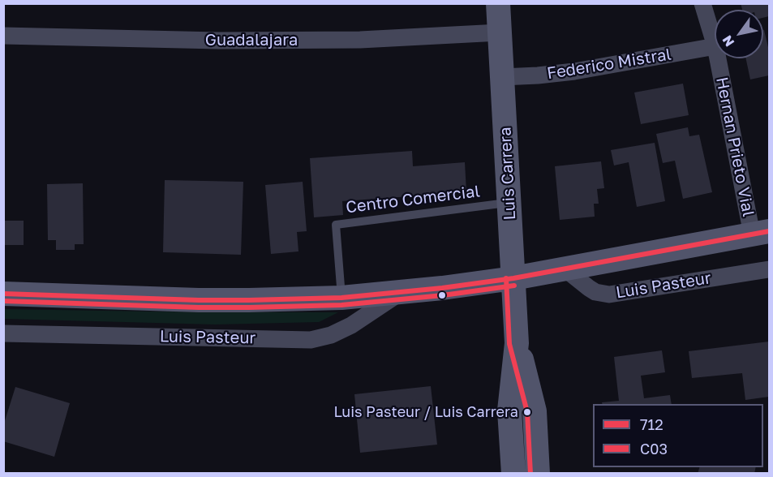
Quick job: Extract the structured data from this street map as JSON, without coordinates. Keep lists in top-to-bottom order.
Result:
{
  "streets": {
    "main road": ["Luis Carrera"],
    "street": [
      "Guadalajara",
      "Federico Mistral",
      "Hernan Prieto Vial",
      "Luis Pasteur"
    ],
    "lane": ["Centro Comercial"]
  },
  "crossings": [
    ["Guadalajara", "Luis Carrera"],
    ["Federico Mistral", "Luis Carrera"],
    ["Luis Carrera", "Centro Comercial"]
  ],
  "places": ["Luis Pasteur / Luis Carrera"],
  "lines": ["transit line 712", "transit line C03"],
  "legend": ["712", "C03"],
  "north": "bottom left"
}
